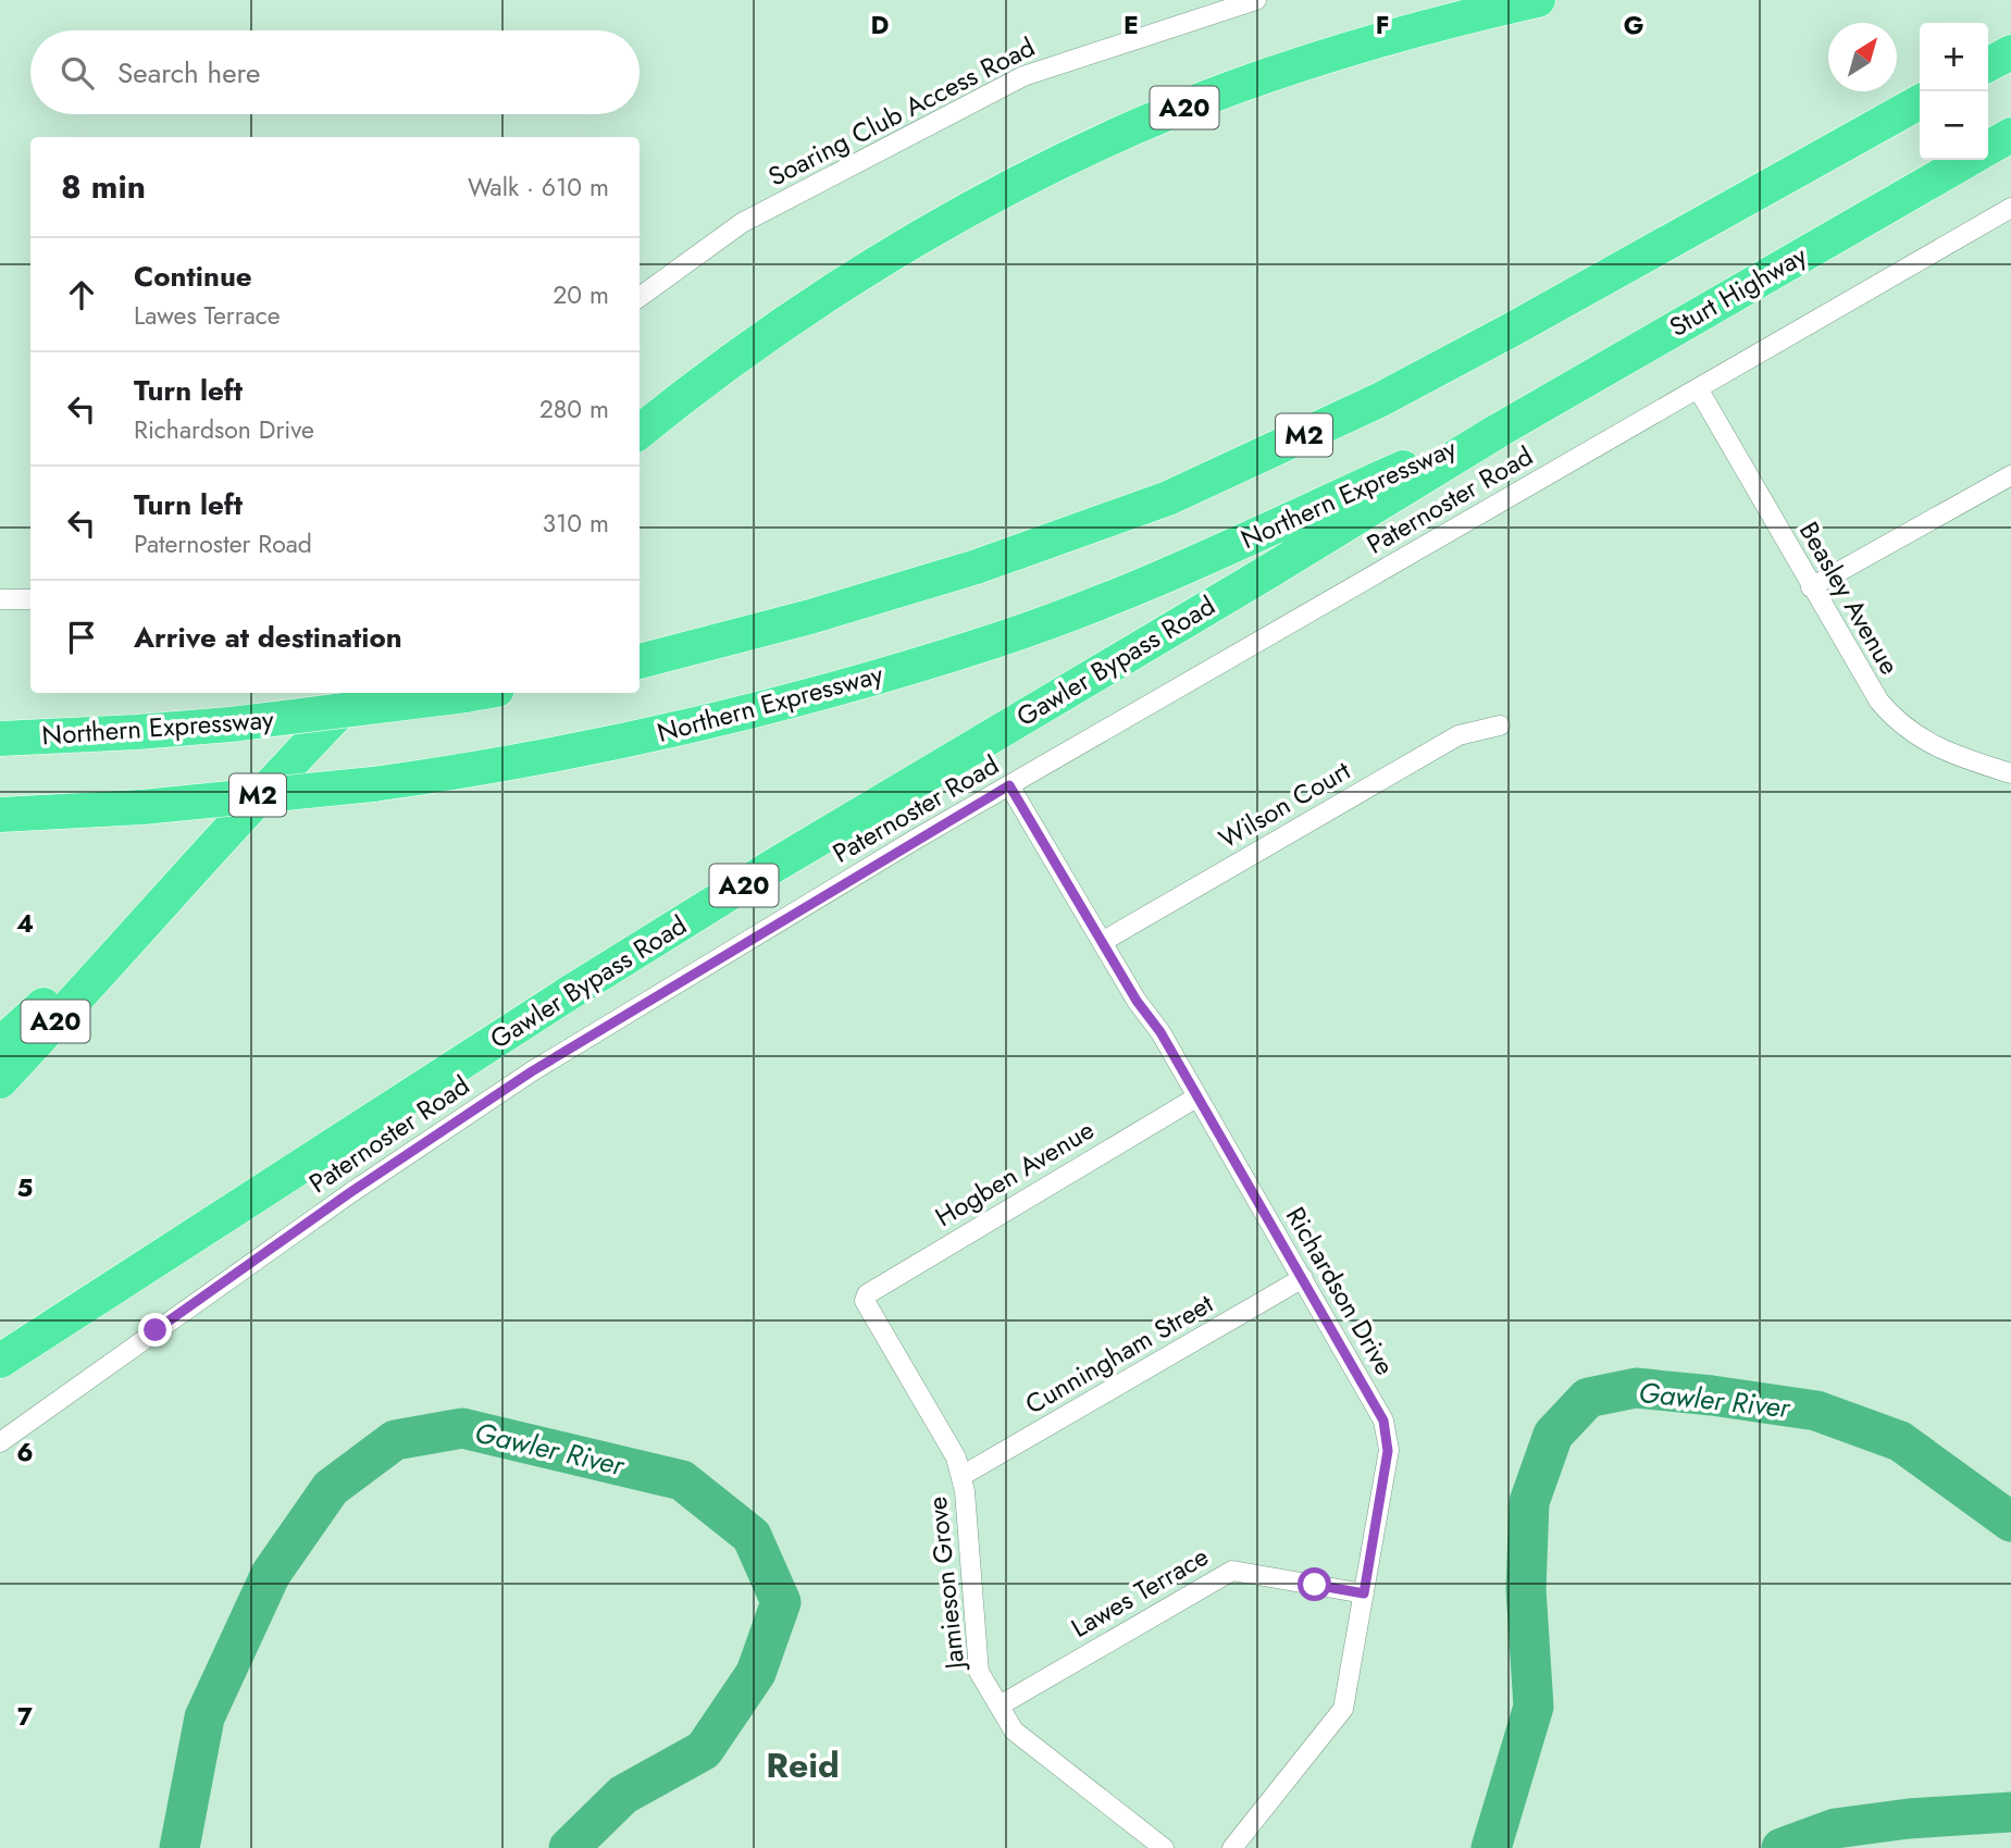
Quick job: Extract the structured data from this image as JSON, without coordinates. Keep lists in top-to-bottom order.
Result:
{
  "streets": {
    "highway": [
      "A20",
      "Sturt Highway",
      "M2",
      "Northern Expressway",
      "Gawler Bypass Road"
    ],
    "street": [
      "Soaring Club Access Road",
      "Paternoster Road",
      "Beasley Avenue",
      "Wilson Court",
      "Hogben Avenue",
      "Richardson Drive",
      "Cunningham Street",
      "Jamieson Grove",
      "Lawes Terrace"
    ]
  },
  "crossings": [
    ["Sturt Highway", "Northern Expressway"],
    ["Sturt Highway", "Gawler Bypass Road"],
    ["Northern Expressway", "Gawler Bypass Road"],
    ["Paternoster Road", "Beasley Avenue"],
    ["Paternoster Road", "Richardson Drive"],
    ["Wilson Court", "Richardson Drive"],
    ["Hogben Avenue", "Richardson Drive"],
    ["Hogben Avenue", "Jamieson Grove"],
    ["Richardson Drive", "Cunningham Street"],
    ["Richardson Drive", "Lawes Terrace"],
    ["Cunningham Street", "Jamieson Grove"],
    ["Jamieson Grove", "Lawes Terrace"]
  ],
  "districts": ["Reid"],
  "water": ["Gawler River"],
  "north": "top right",
  "page": {
    "map_buttons": ["+", "−"],
    "search": "Search here",
    "heading": ["8 min", "Walk · 610 m"],
    "list": [
      ["Continue", "Lawes Terrace", "20 m"],
      ["Turn left", "Richardson Drive", "280 m"],
      ["Turn left", "Paternoster Road", "310 m"],
      "Arrive at destination"
    ]
  },
  "grid": {
    "columns": [
      "D",
      "E",
      "F",
      "G"
    ],
    "rows": [
      "4",
      "5",
      "6",
      "7"
    ]
  }
}
